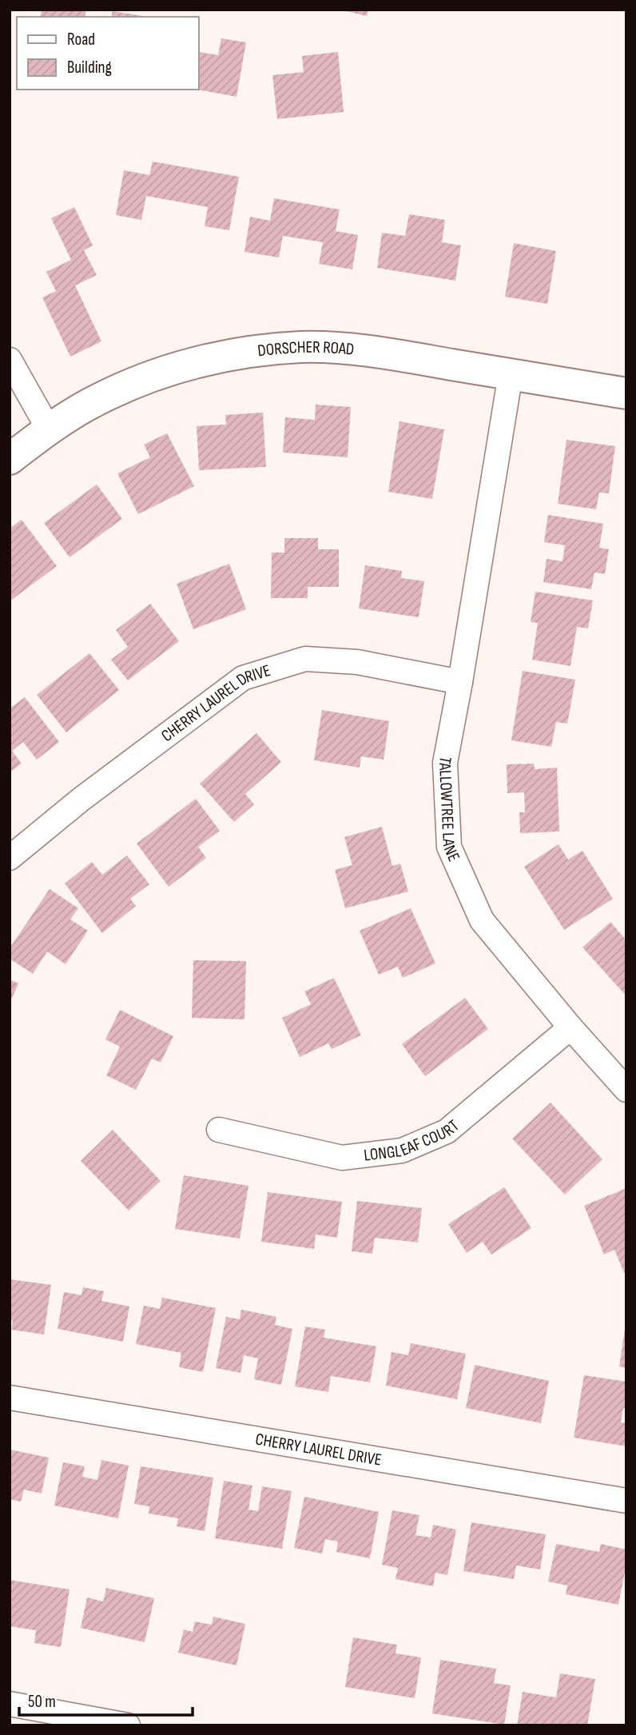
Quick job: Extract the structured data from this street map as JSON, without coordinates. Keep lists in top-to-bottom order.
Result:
{
  "streets": {
    "street": [
      "DORSCHER ROAD",
      "CHERRY LAUREL DRIVE",
      "TALLOWTREE LANE",
      "LONGLEAF COURT"
    ]
  },
  "crossings": [
    ["DORSCHER ROAD", "TALLOWTREE LANE"],
    ["CHERRY LAUREL DRIVE", "TALLOWTREE LANE"],
    ["TALLOWTREE LANE", "LONGLEAF COURT"]
  ],
  "legend": ["Road", "Building"],
  "scale_bar": "50 m"
}
